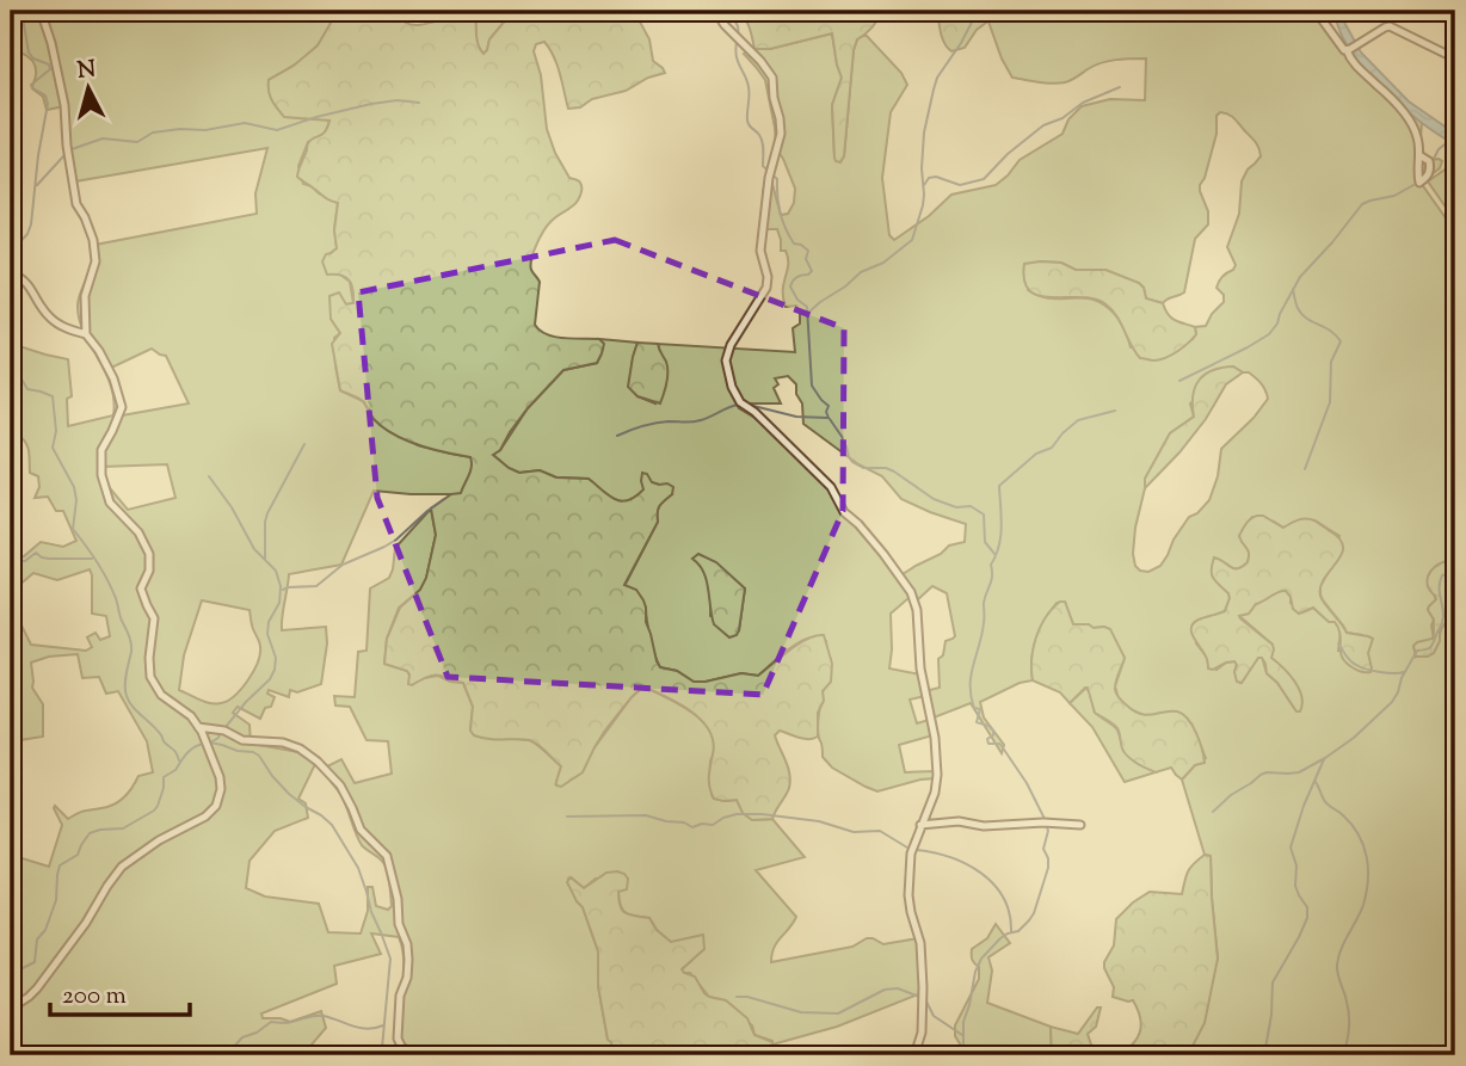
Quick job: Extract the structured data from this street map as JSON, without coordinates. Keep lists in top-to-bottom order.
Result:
{
  "scale_bar": "200 m",
  "north": "top"
}
